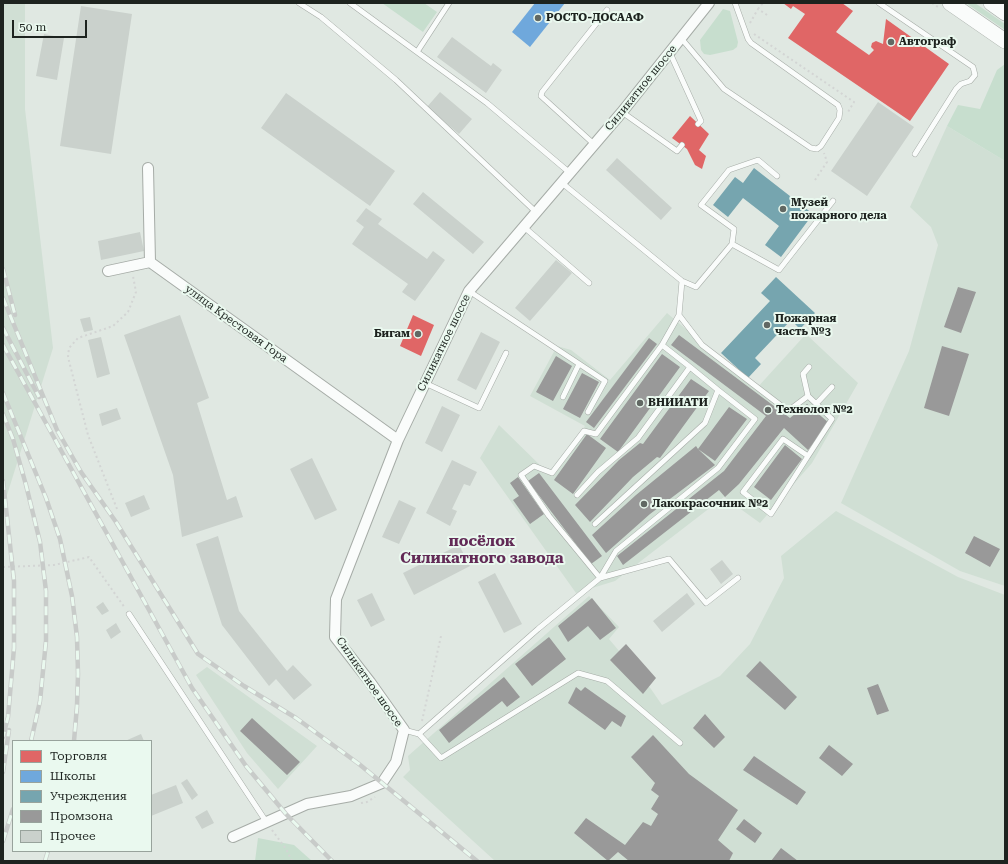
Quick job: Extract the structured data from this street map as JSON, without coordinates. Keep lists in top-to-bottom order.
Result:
{
  "streets": {
    "street": ["Силикатное шоссе", "улица Крестовая Гора"]
  },
  "crossings": [
    ["Силикатное шоссе", "улица Крестовая Гора"]
  ],
  "districts": ["посёлок Силикатного завода"],
  "places": [
    "РОСТО-ДОСААФ",
    "Автограф",
    "Музей пожарного дела",
    "Пожарная часть №3",
    "Бигам",
    "ВНИИАТИ",
    "Технолог №2",
    "Лакокрасочник №2"
  ],
  "legend": [
    "Торговля",
    "Школы",
    "Учреждения",
    "Промзона",
    "Прочее"
  ],
  "scale_bar": "50 m"
}
